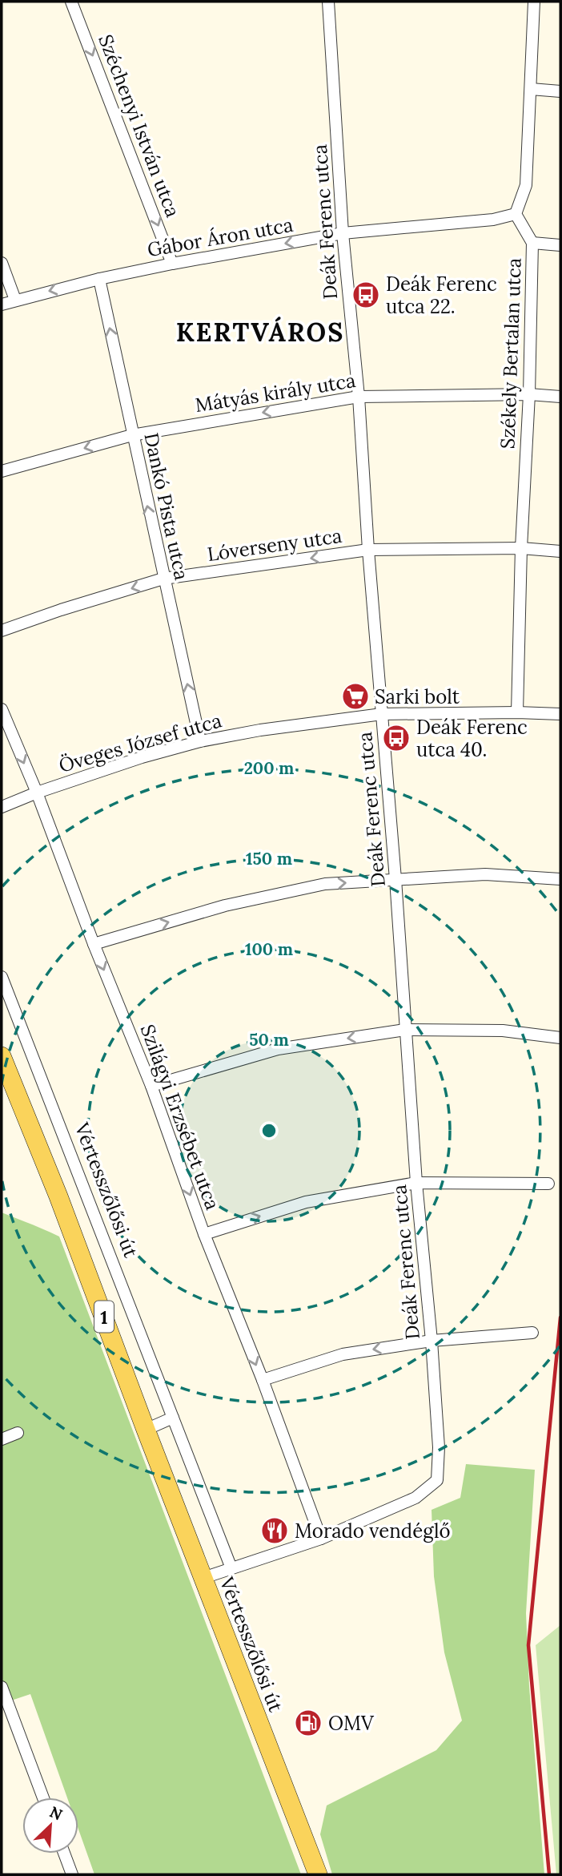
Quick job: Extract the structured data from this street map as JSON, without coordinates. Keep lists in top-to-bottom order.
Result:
{
  "streets": {
    "main road": ["Vértesszőlősi út", "1"],
    "street": [
      "Széchenyi István utca",
      "Deák Ferenc utca",
      "Gábor Áron utca",
      "Székely Bertalan utca",
      "Mátyás király utca",
      "Dankó Pista utca",
      "Lóverseny utca",
      "Öveges József utca",
      "Szilágyi Erzsébet utca"
    ]
  },
  "crossings": [
    ["Széchenyi István utca", "Gábor Áron utca"],
    ["Deák Ferenc utca", "Gábor Áron utca"],
    ["Deák Ferenc utca", "Mátyás király utca"],
    ["Deák Ferenc utca", "Lóverseny utca"],
    ["Deák Ferenc utca", "Öveges József utca"],
    ["Deák Ferenc utca", "Szilágyi Erzsébet utca"],
    ["Gábor Áron utca", "Székely Bertalan utca"],
    ["Gábor Áron utca", "Dankó Pista utca"],
    ["Székely Bertalan utca", "Mátyás király utca"],
    ["Székely Bertalan utca", "Lóverseny utca"],
    ["Székely Bertalan utca", "Öveges József utca"],
    ["Mátyás király utca", "Dankó Pista utca"],
    ["Dankó Pista utca", "Lóverseny utca"],
    ["Dankó Pista utca", "Öveges József utca"],
    ["Öveges József utca", "Szilágyi Erzsébet utca"]
  ],
  "one_way": [
    "Széchenyi István utca",
    "Gábor Áron utca",
    "Mátyás király utca",
    "Dankó Pista utca",
    "Lóverseny utca",
    "Szilágyi Erzsébet utca"
  ],
  "districts": ["KERTVÁROS"],
  "places": {
    "bus stop": ["Deák Ferenc utca 22.", "Deák Ferenc utca 40."],
    "supermarket": ["Sarki bolt"],
    "restaurant": ["Morado vendéglő"],
    "fuel station": ["OMV"]
  },
  "north": "top right",
  "rings": [
    "200 m",
    "150 m",
    "100 m",
    "50 m"
  ]
}
